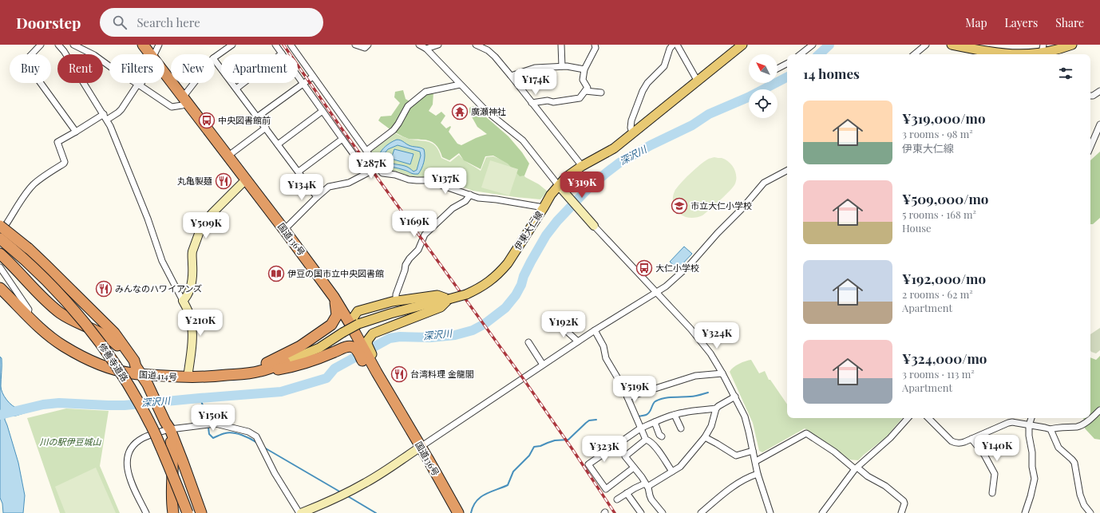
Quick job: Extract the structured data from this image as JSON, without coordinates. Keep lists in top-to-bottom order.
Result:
{
  "streets": {
    "highway": ["国道136号", "修善寺道路", "国道414号"],
    "main road": ["伊東大仁線"]
  },
  "crossings": [
    ["伊東大仁線", "国道136号"],
    ["伊東大仁線", "国道414号"]
  ],
  "water": ["深沢川"],
  "parks": ["川の駅伊豆城山"],
  "places": {
    "temple": ["廣瀬神社"],
    "bus stop": ["中央図書館前", "大仁小学校"],
    "restaurant": ["丸亀製麺", "みんなのハワイアンズ", "台湾料理 金龍閣"],
    "school or university": ["市立大仁小学校"],
    "library": ["伊豆の国市立中央図書館"]
  },
  "north": "top left",
  "page": {
    "header": "Doorstep",
    "search": "Search here",
    "nav": ["Map", "Layers", "Share"],
    "chip": [
      "Buy",
      "Rent",
      "Filters",
      "New",
      "Apartment"
    ],
    "heading": "14 homes",
    "price": [
      "¥174K",
      "¥287K",
      "¥137K",
      "¥319K",
      "¥134K",
      "¥169K",
      "¥509K",
      "¥210K",
      "¥192K",
      "¥324K",
      "¥519K",
      "¥150K",
      "¥140K",
      "¥323K"
    ],
    "list": [
      {
        "name": "¥319,000/mo",
        "note": "3 rooms · 98 m² · 伊東大仁線"
      },
      {
        "name": "¥509,000/mo",
        "note": "5 rooms · 168 m² · House"
      },
      {
        "name": "¥192,000/mo",
        "note": "2 rooms · 62 m² · Apartment"
      },
      {
        "name": "¥324,000/mo",
        "note": "3 rooms · 113 m² · Apartment"
      }
    ]
  }
}
